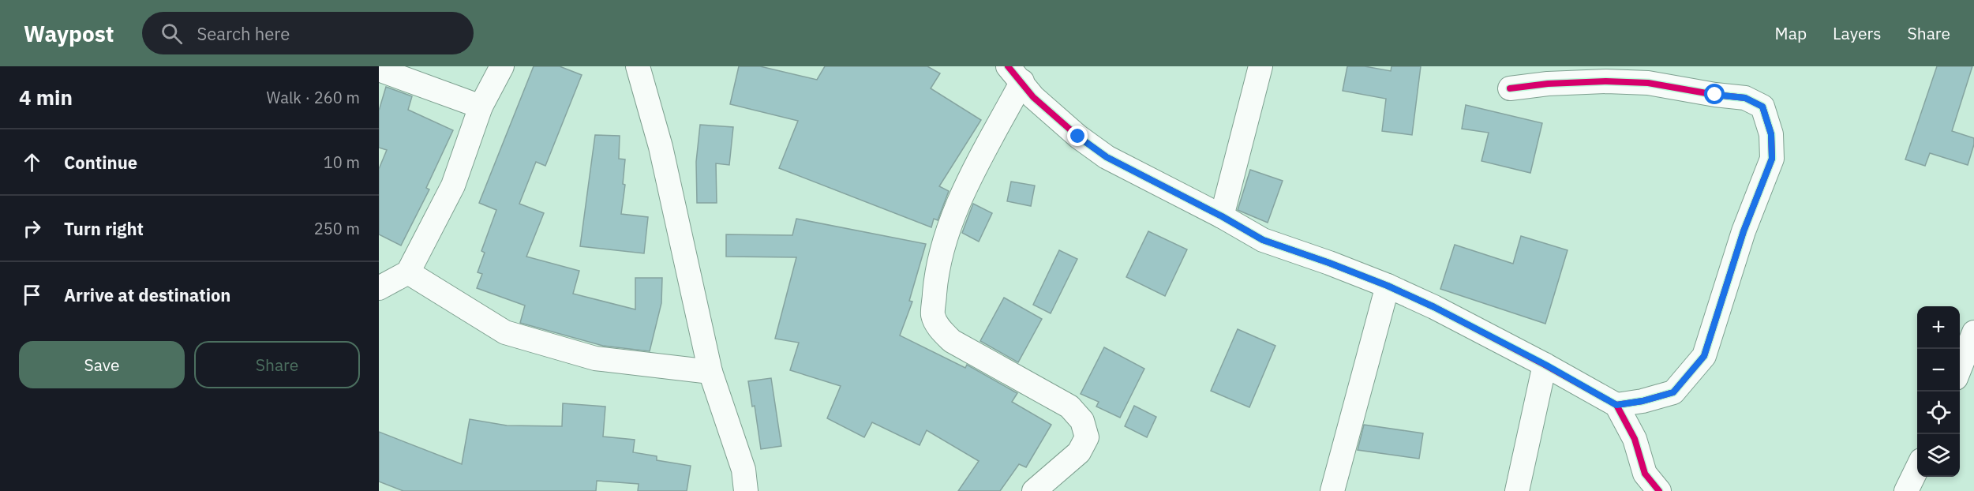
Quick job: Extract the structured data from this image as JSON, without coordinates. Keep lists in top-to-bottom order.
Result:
{
  "page": {
    "header": "Waypost",
    "search": "Search here",
    "nav": ["Map", "Layers", "Share"],
    "heading": ["4 min", "Walk · 260 m"],
    "list": [
      ["Continue", "10 m"],
      ["Turn right", "250 m"],
      "Arrive at destination"
    ],
    "map_buttons": ["+", "−"],
    "buttons": ["Save", "Share"]
  }
}
